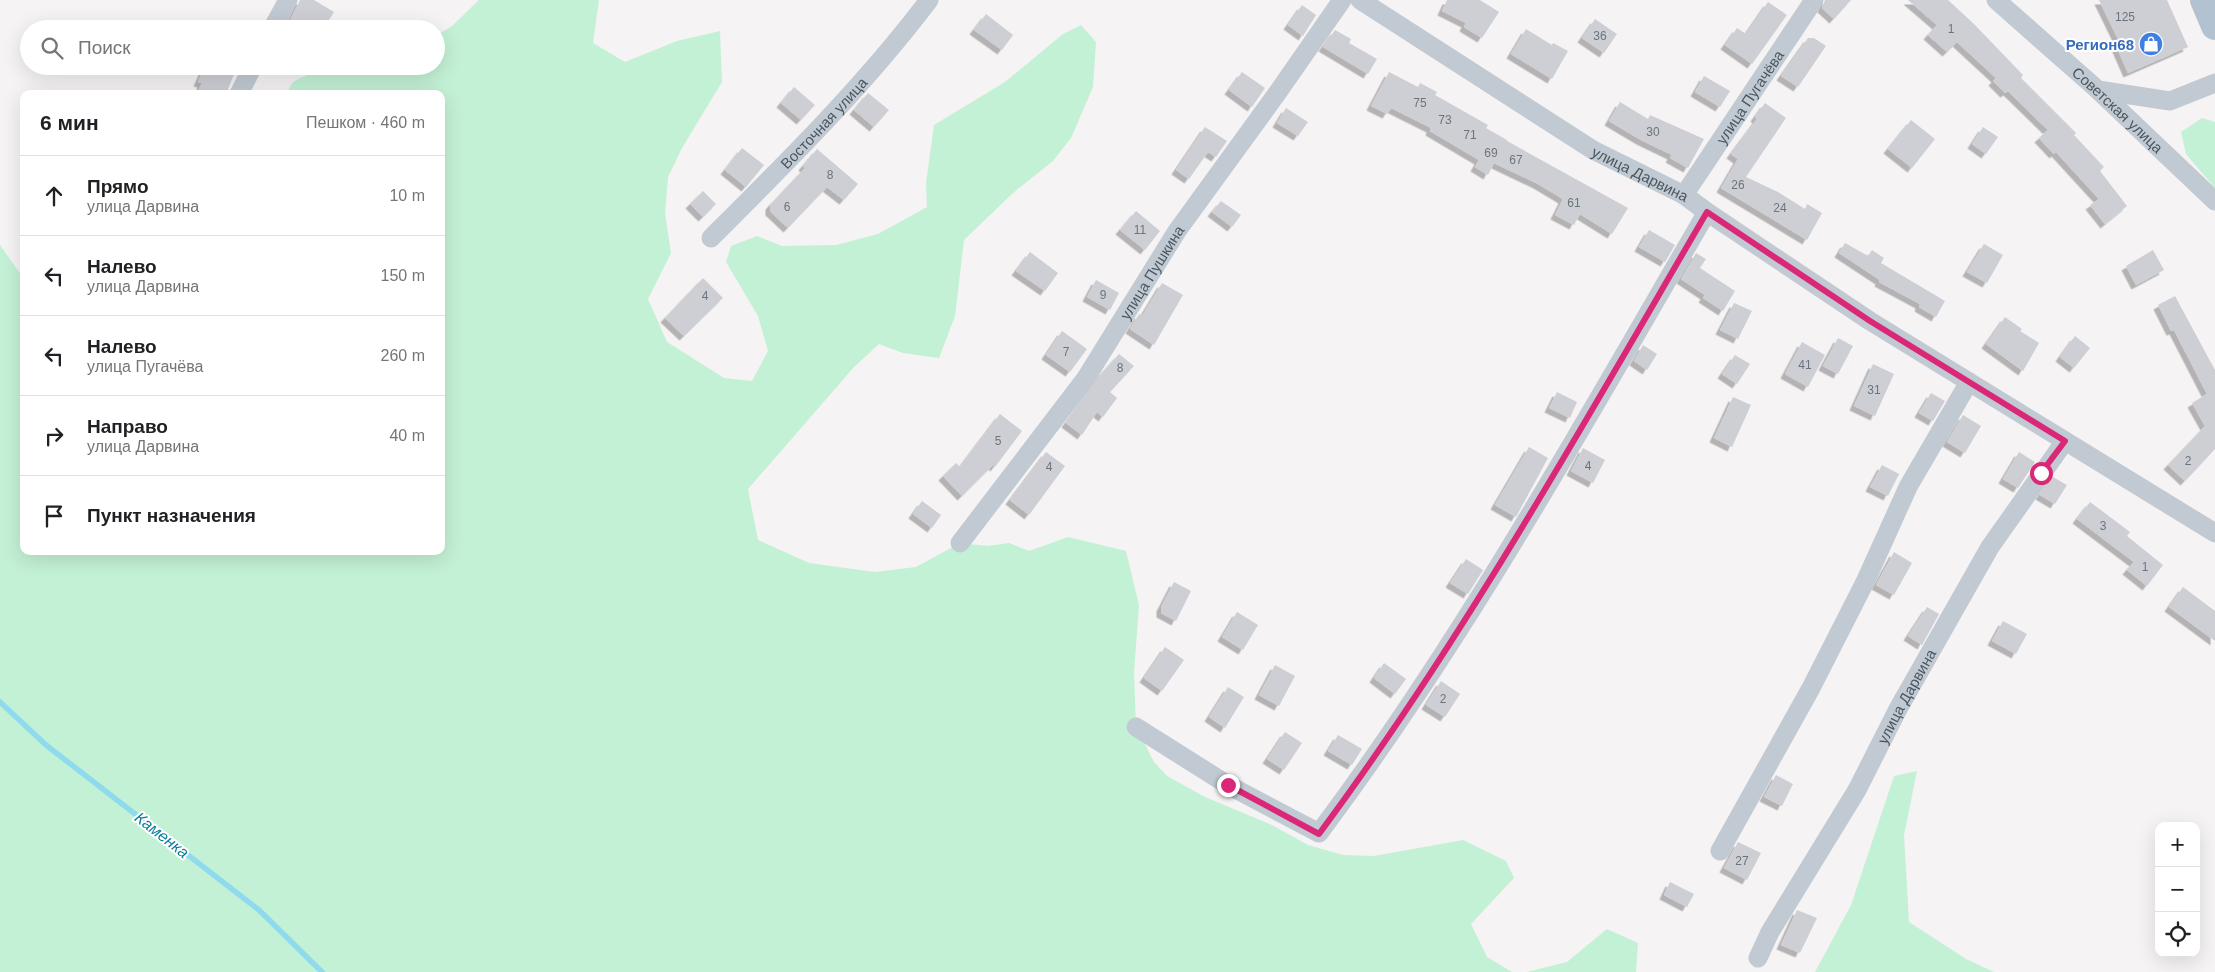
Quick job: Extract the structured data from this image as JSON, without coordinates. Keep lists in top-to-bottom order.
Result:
{
  "streets": {
    "street": [
      "улица Пугачёва",
      "Советская улица",
      "Восточная улица",
      "улица Дарвина",
      "улица Пушкина"
    ]
  },
  "crossings": [
    ["улица Пугачёва", "улица Дарвина"]
  ],
  "water": ["Каменка"],
  "places": {
    "shop": ["Регион68"]
  },
  "house_numbers": [
    "125",
    "1",
    "36",
    "75",
    "73",
    "30",
    "71",
    "69",
    "67",
    "8",
    "26",
    "61",
    "6",
    "24",
    "11",
    "9",
    "4",
    "7",
    "41",
    "8",
    "31",
    "5",
    "2",
    "4",
    "4",
    "3",
    "1",
    "2",
    "27"
  ],
  "page": {
    "search": "Поиск",
    "heading": ["6 мин", "Пешком · 460 m"],
    "list": [
      ["Прямо", "улица Дарвина", "10 m"],
      ["Налево", "улица Дарвина", "150 m"],
      ["Налево", "улица Пугачёва", "260 m"],
      ["Направо", "улица Дарвина", "40 m"],
      "Пункт назначения"
    ],
    "map_buttons": ["+", "−"]
  }
}
